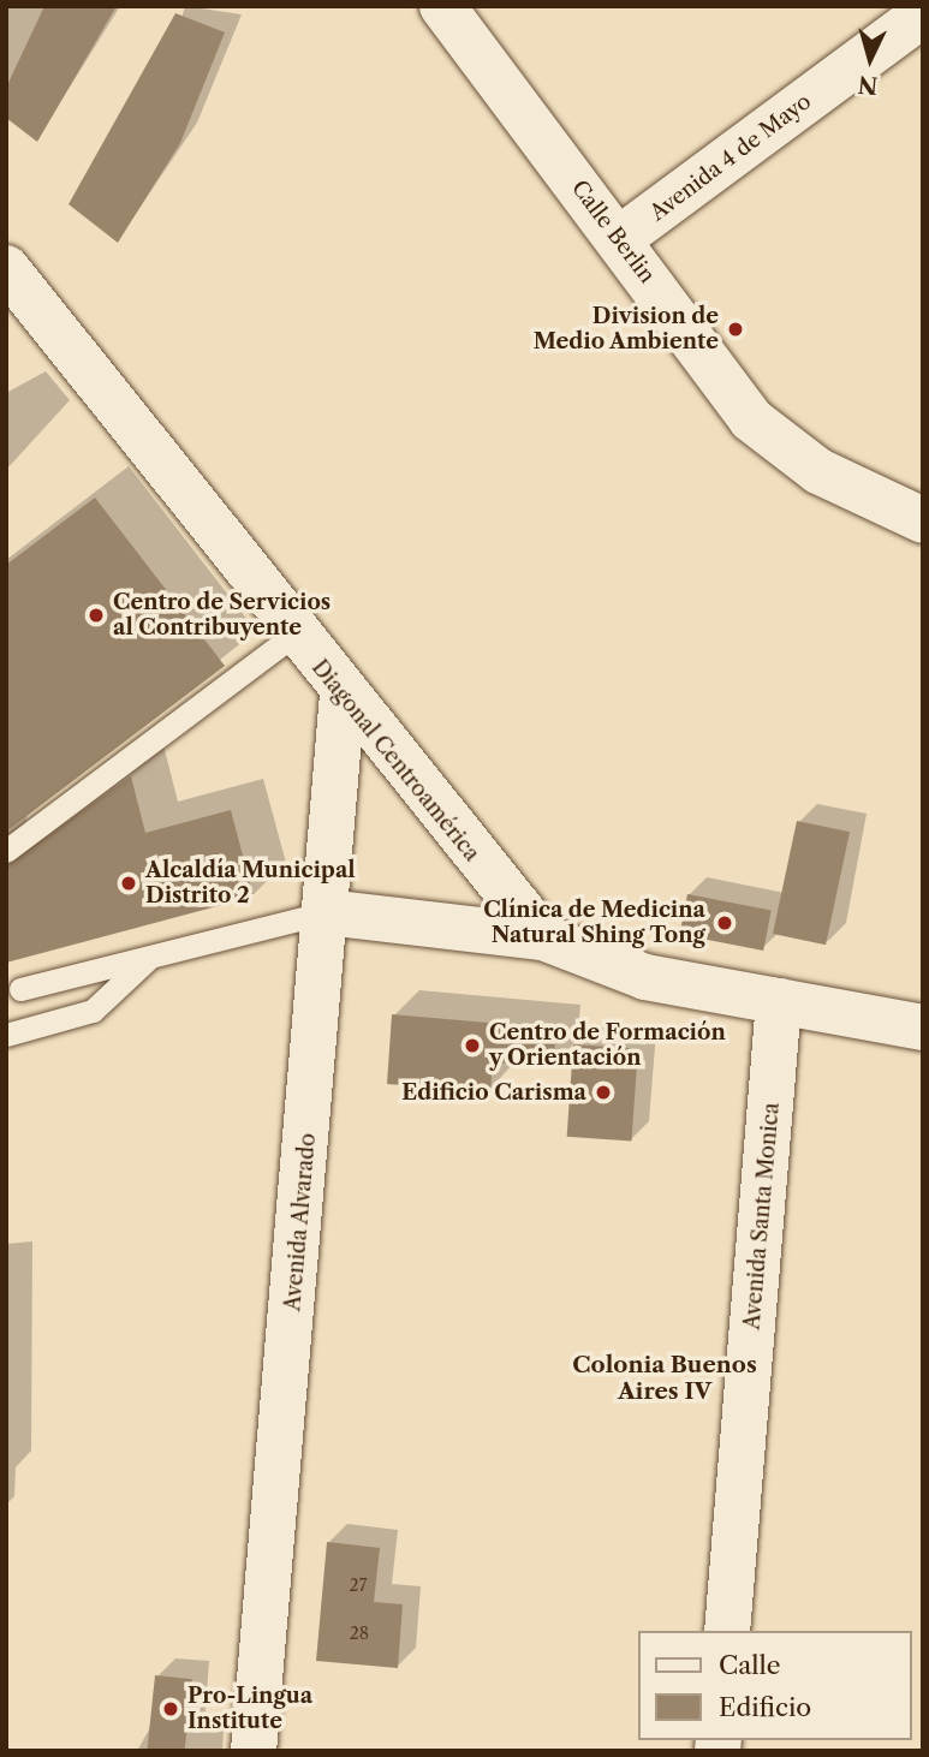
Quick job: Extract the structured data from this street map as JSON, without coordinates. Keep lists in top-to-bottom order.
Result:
{
  "streets": {
    "street": [
      "Avenida 4 de Mayo",
      "Calle Berlin",
      "Diagonal Centroamérica",
      "Avenida Santa Monica",
      "Avenida Alvarado"
    ]
  },
  "crossings": [
    ["Avenida 4 de Mayo", "Calle Berlin"],
    ["Diagonal Centroamérica", "Avenida Santa Monica"],
    ["Diagonal Centroamérica", "Avenida Alvarado"]
  ],
  "districts": ["Colonia Buenos Aires IV"],
  "places": [
    "Division de Medio Ambiente",
    "Centro de Servicios al Contribuyente",
    "Alcaldía Municipal Distrito 2",
    "Clínica de Medicina Natural Shing Tong",
    "Centro de Formación y Orientación",
    "Edificio Carisma",
    "Pro-Lingua Institute"
  ],
  "house_numbers": ["27", "28"],
  "legend": ["Calle", "Edificio"],
  "north": "bottom"
}
